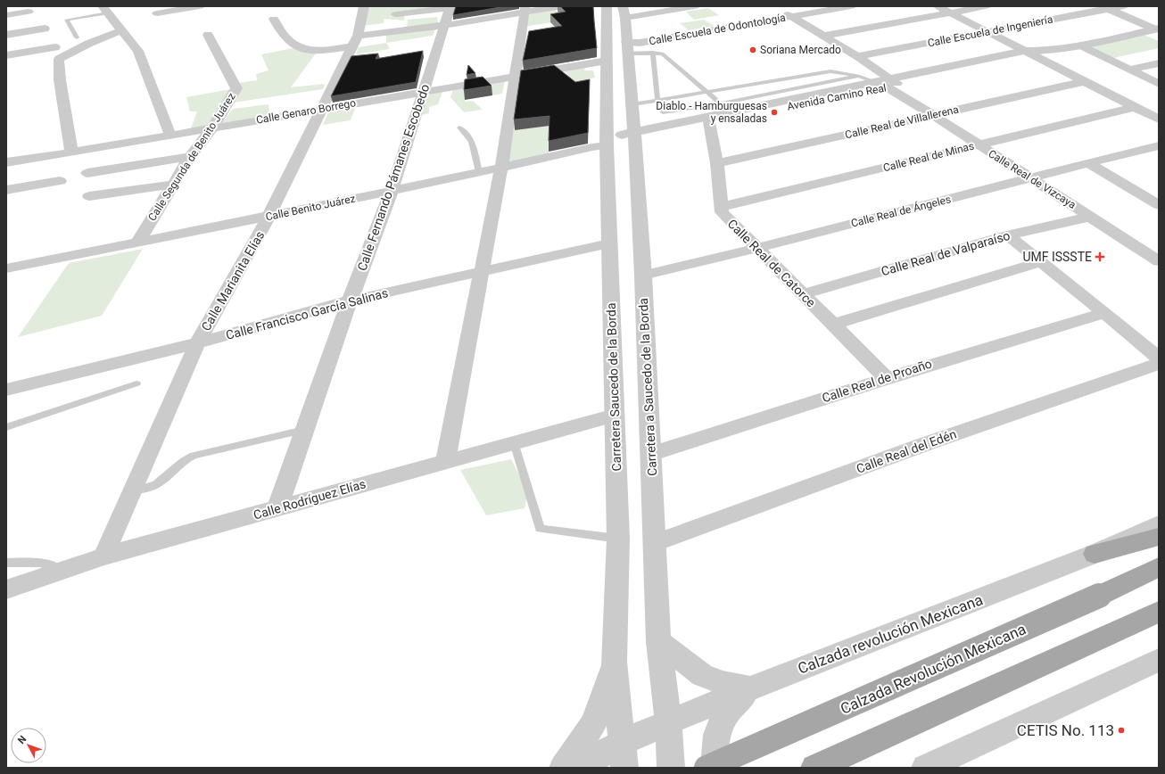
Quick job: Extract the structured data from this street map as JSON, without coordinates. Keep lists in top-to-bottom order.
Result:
{
  "streets": {
    "main road": ["Calzada Revolución Mexicana"],
    "street": [
      "Calle Escuela de Odontología",
      "Calle Escuela de Ingeniería",
      "Avenida Camino Real",
      "Calle Genaro Borrego",
      "Calle Real de Villallerena",
      "Calle Segunda de Benito Juárez",
      "Calle Real de Minas",
      "Calle Fernando Pámanes Escobedo",
      "Calle Real de Vizcaya",
      "Calle Benito Juárez",
      "Calle Real de Ángeles",
      "Calle Real de Valparaíso",
      "Calle Real de Catorce",
      "Calle Marianita Elías",
      "Calle Francisco García Salinas",
      "Calle Real de Proaño",
      "Carretera Saucedo de la Borda",
      "Carretera a Saucedo de la Borda",
      "Calle Real del Edén",
      "Calle Rodríguez Elías",
      "Calzada revolución Mexicana"
    ]
  },
  "crossings": [
    ["Calle Escuela de Odontología", "Calle Real de Vizcaya"],
    ["Calle Escuela de Odontología", "Carretera a Saucedo de la Borda"],
    ["Calle Escuela de Ingeniería", "Calle Real de Vizcaya"],
    ["Avenida Camino Real", "Calle Real de Vizcaya"],
    ["Avenida Camino Real", "Calle Real de Catorce"],
    ["Avenida Camino Real", "Carretera a Saucedo de la Borda"],
    ["Calle Genaro Borrego", "Calle Segunda de Benito Juárez"],
    ["Calle Genaro Borrego", "Calle Fernando Pámanes Escobedo"],
    ["Calle Genaro Borrego", "Calle Marianita Elías"],
    ["Calle Genaro Borrego", "Carretera Saucedo de la Borda"],
    ["Calle Real de Villallerena", "Calle Real de Vizcaya"],
    ["Calle Real de Villallerena", "Calle Real de Catorce"],
    ["Calle Segunda de Benito Juárez", "Calle Benito Juárez"],
    ["Calle Real de Minas", "Calle Real de Vizcaya"],
    ["Calle Real de Minas", "Calle Real de Catorce"],
    ["Calle Fernando Pámanes Escobedo", "Calle Benito Juárez"],
    ["Calle Fernando Pámanes Escobedo", "Calle Francisco García Salinas"],
    ["Calle Fernando Pámanes Escobedo", "Calle Rodríguez Elías"],
    ["Calle Real de Vizcaya", "Calle Real de Ángeles"],
    ["Calle Real de Vizcaya", "Calle Real de Valparaíso"],
    ["Calle Benito Juárez", "Calle Marianita Elías"],
    ["Calle Benito Juárez", "Carretera Saucedo de la Borda"],
    ["Calle Real de Ángeles", "Calle Real de Catorce"],
    ["Calle Real de Ángeles", "Carretera a Saucedo de la Borda"],
    ["Calle Real de Valparaíso", "Calle Real de Catorce"],
    ["Calle Real de Catorce", "Calle Real de Proaño"],
    ["Calle Marianita Elías", "Calle Francisco García Salinas"],
    ["Calle Marianita Elías", "Calle Rodríguez Elías"],
    ["Calle Francisco García Salinas", "Carretera Saucedo de la Borda"],
    ["Calle Real de Proaño", "Carretera a Saucedo de la Borda"],
    ["Carretera Saucedo de la Borda", "Calle Rodríguez Elías"],
    ["Carretera Saucedo de la Borda", "Calzada revolución Mexicana"],
    ["Carretera a Saucedo de la Borda", "Calle Real del Edén"],
    ["Carretera a Saucedo de la Borda", "Calzada revolución Mexicana"]
  ],
  "places": {
    "other": ["Soriana Mercado", "Diablo - Hamburguesas y ensaladas", "CETIS No. 113"],
    "health": ["UMF ISSSTE"]
  },
  "north": "top left"
}
